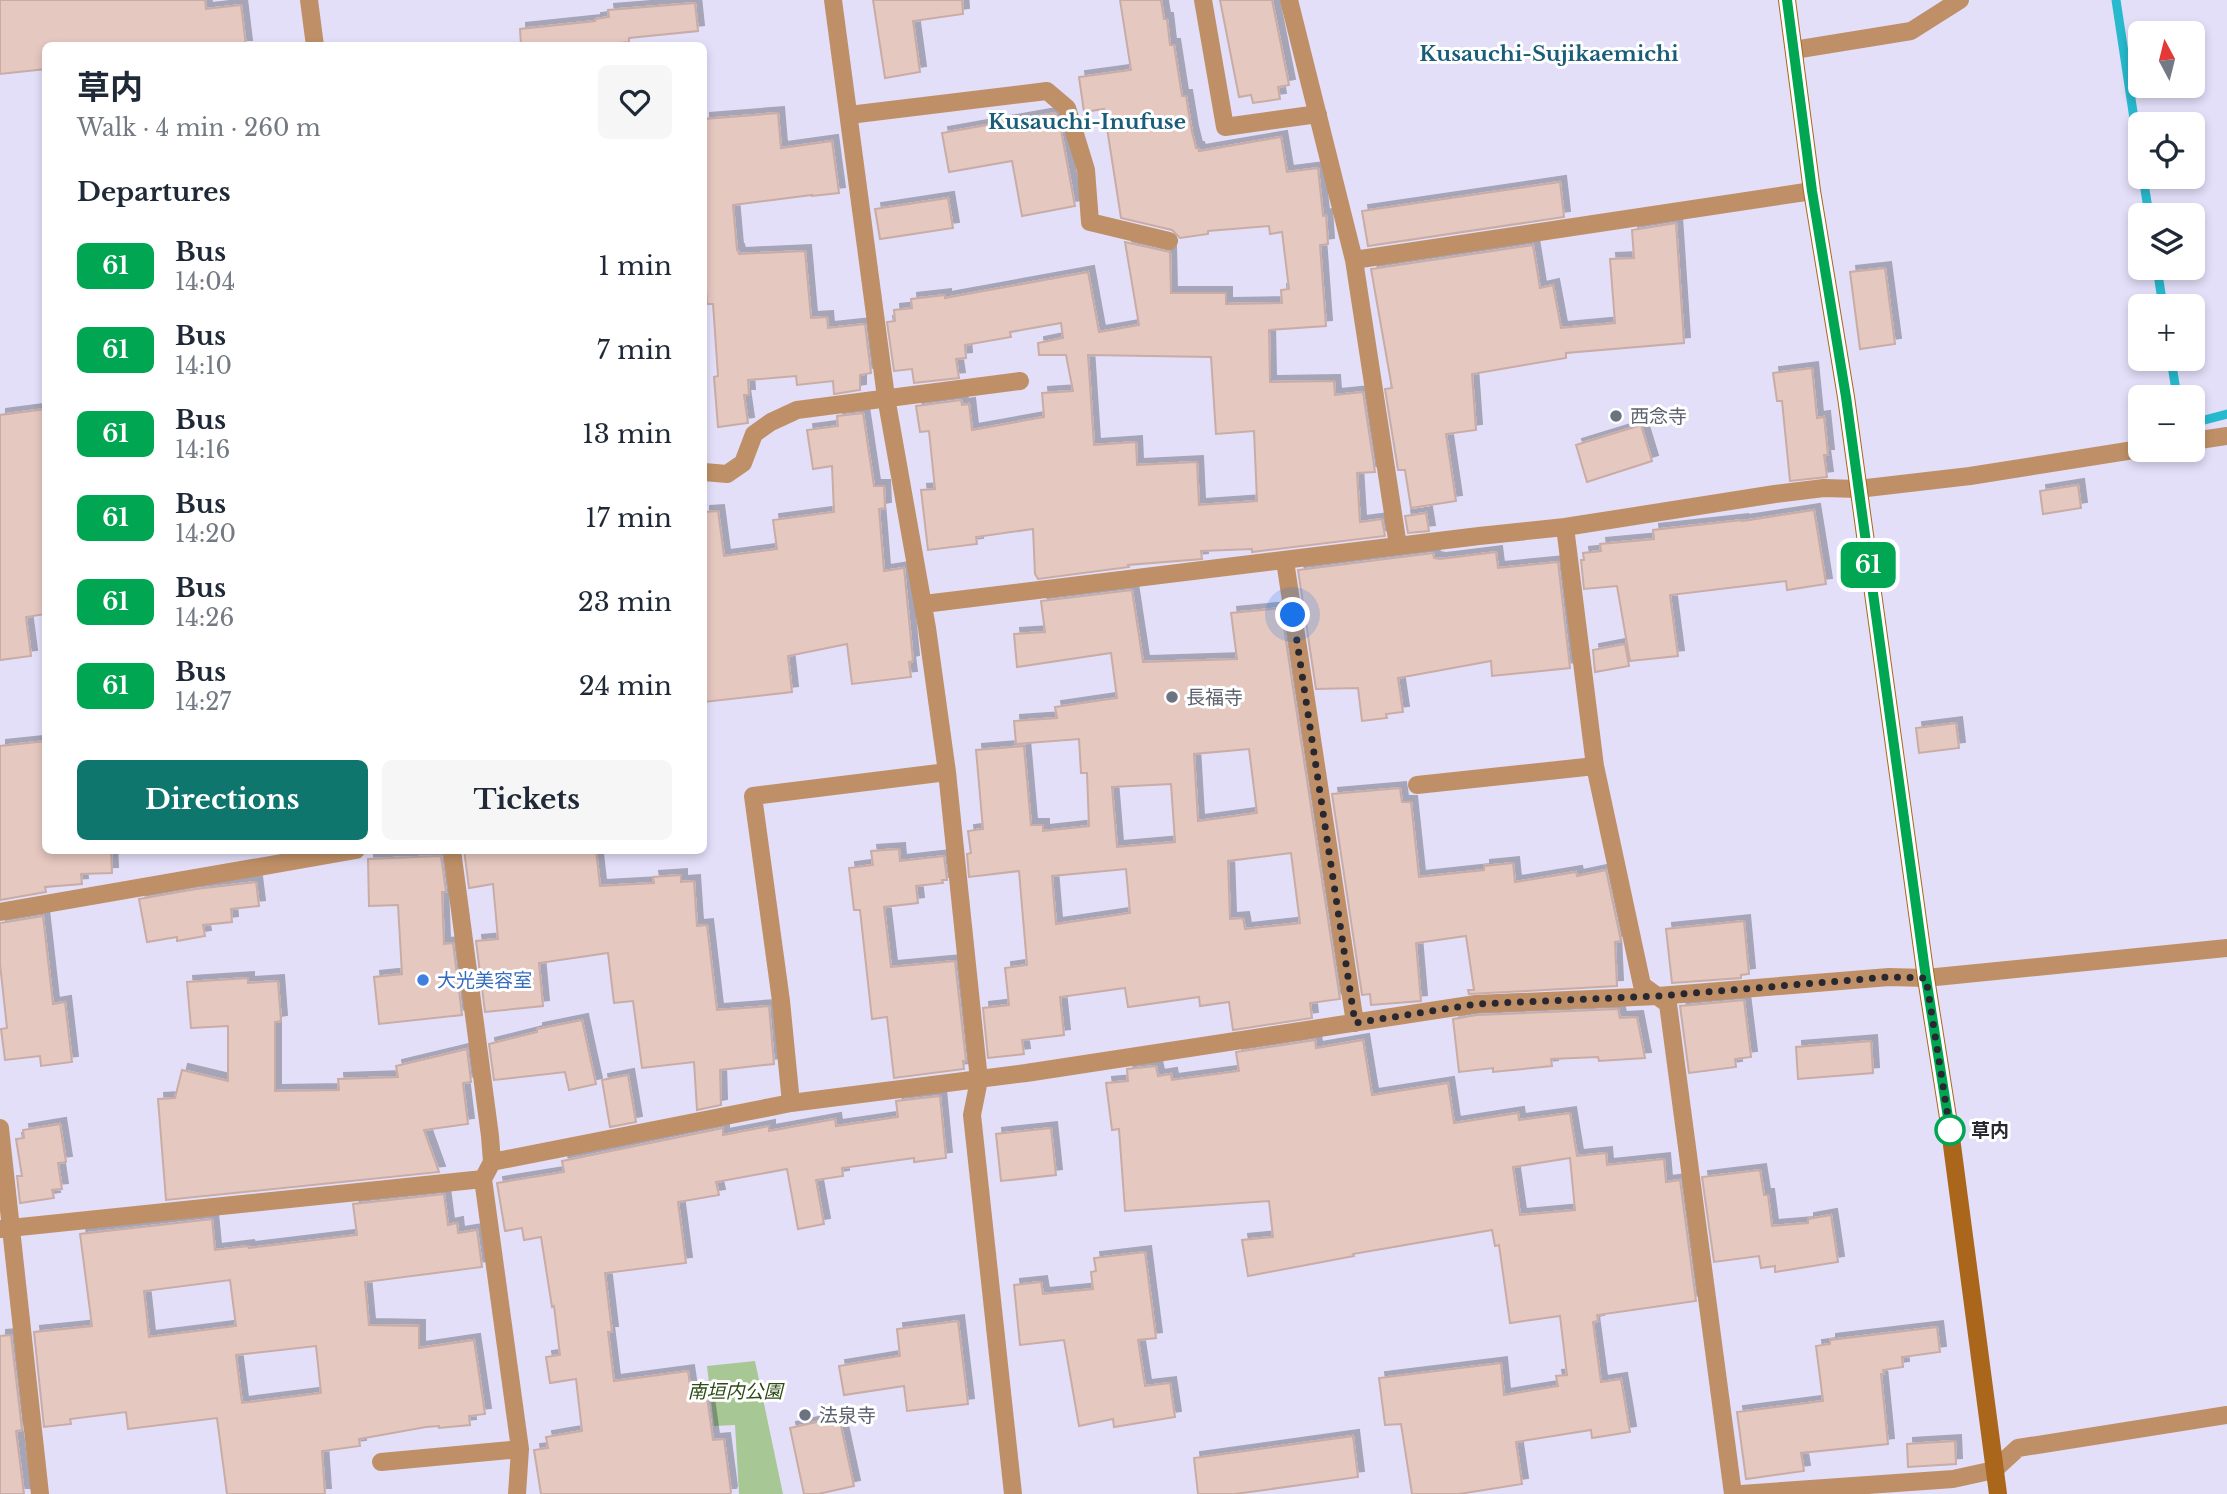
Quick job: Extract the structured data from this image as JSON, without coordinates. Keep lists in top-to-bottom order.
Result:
{
  "districts": ["Kusauchi-Sujikaemichi", "Kusauchi-Inufuse"],
  "parks": ["南垣内公園"],
  "places": [
    "西念寺",
    "長福寺",
    "大光美容室",
    "草内",
    "法泉寺"
  ],
  "lines": ["bus line 61"],
  "north": "top",
  "page": {
    "on_map": "61",
    "map_buttons": ["+", "−"],
    "heading": [
      ["草内", "Walk · 4 min · 260 m"],
      "Departures"
    ],
    "list": [
      {
        "mark": "61",
        "name": "Bus",
        "note": "14:04",
        "value": "1 min"
      },
      {
        "mark": "61",
        "name": "Bus",
        "note": "14:10",
        "value": "7 min"
      },
      {
        "mark": "61",
        "name": "Bus",
        "note": "14:16",
        "value": "13 min"
      },
      {
        "mark": "61",
        "name": "Bus",
        "note": "14:20",
        "value": "17 min"
      },
      {
        "mark": "61",
        "name": "Bus",
        "note": "14:26",
        "value": "23 min"
      },
      {
        "mark": "61",
        "name": "Bus",
        "note": "14:27",
        "value": "24 min"
      }
    ],
    "buttons": ["Directions", "Tickets"]
  }
}
